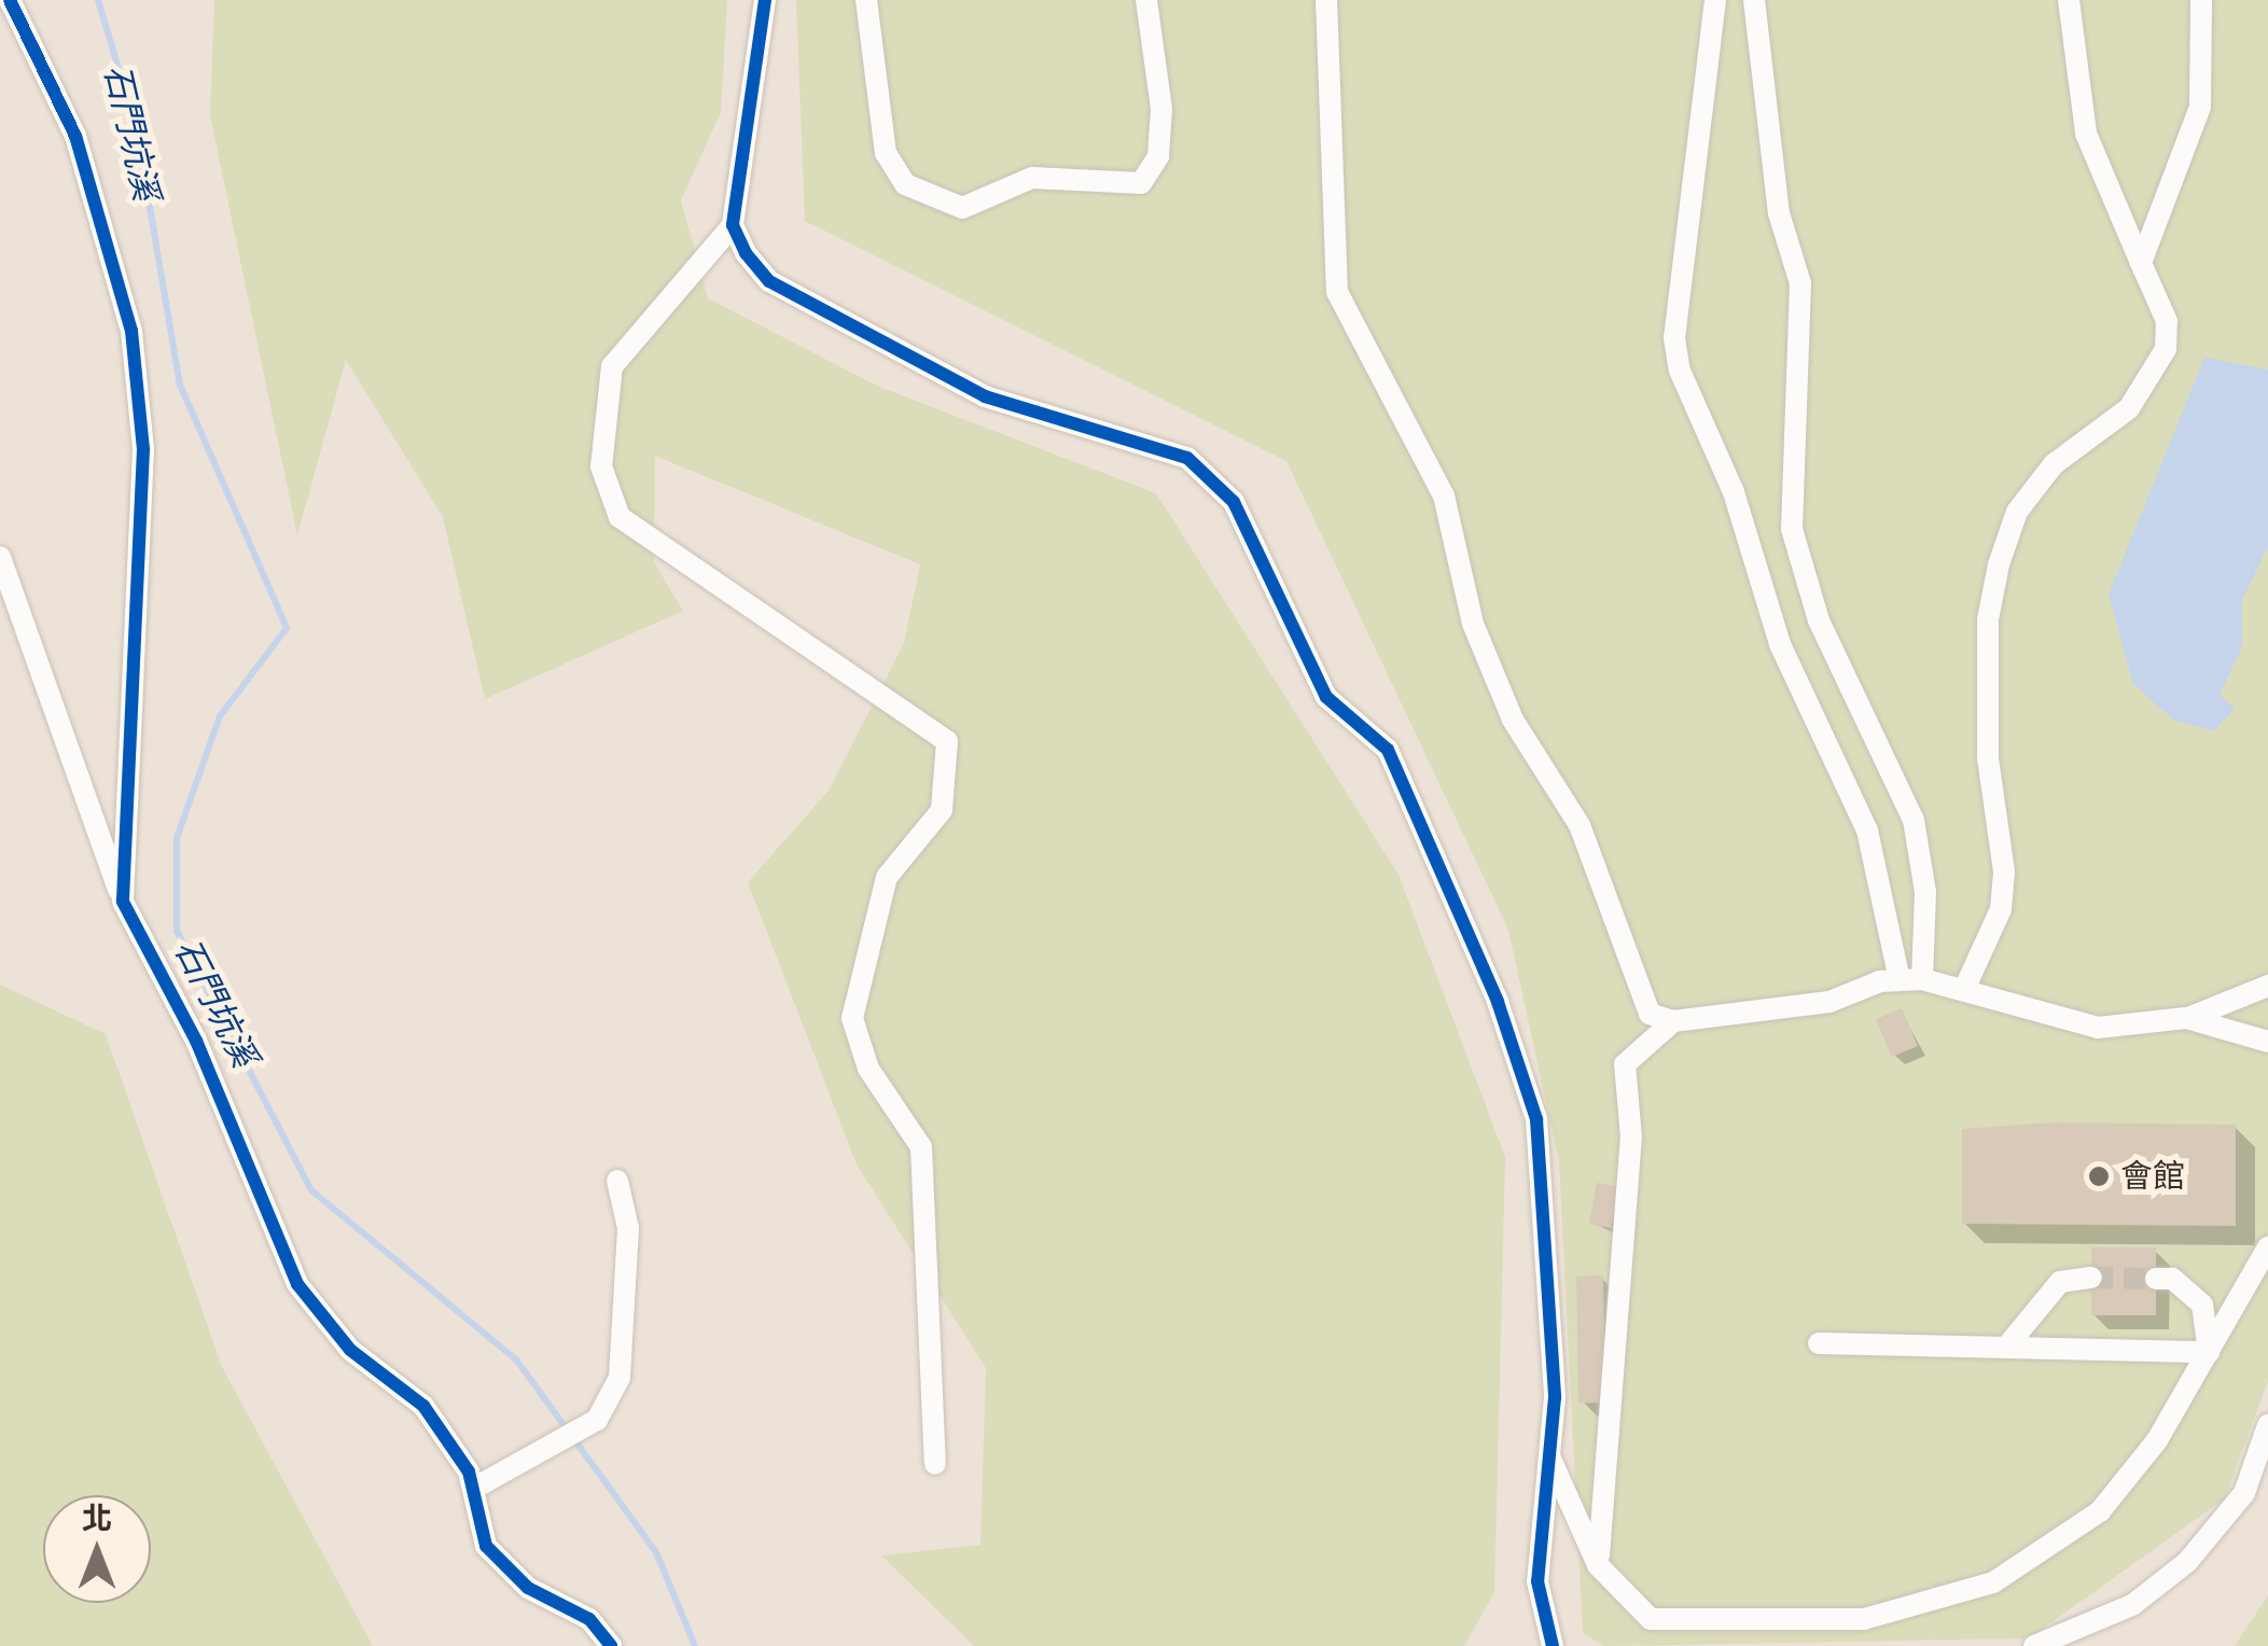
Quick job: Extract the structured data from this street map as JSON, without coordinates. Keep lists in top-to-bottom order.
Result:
{
  "water": ["石門坑溪"],
  "places": ["會館"],
  "north": "top"
}
